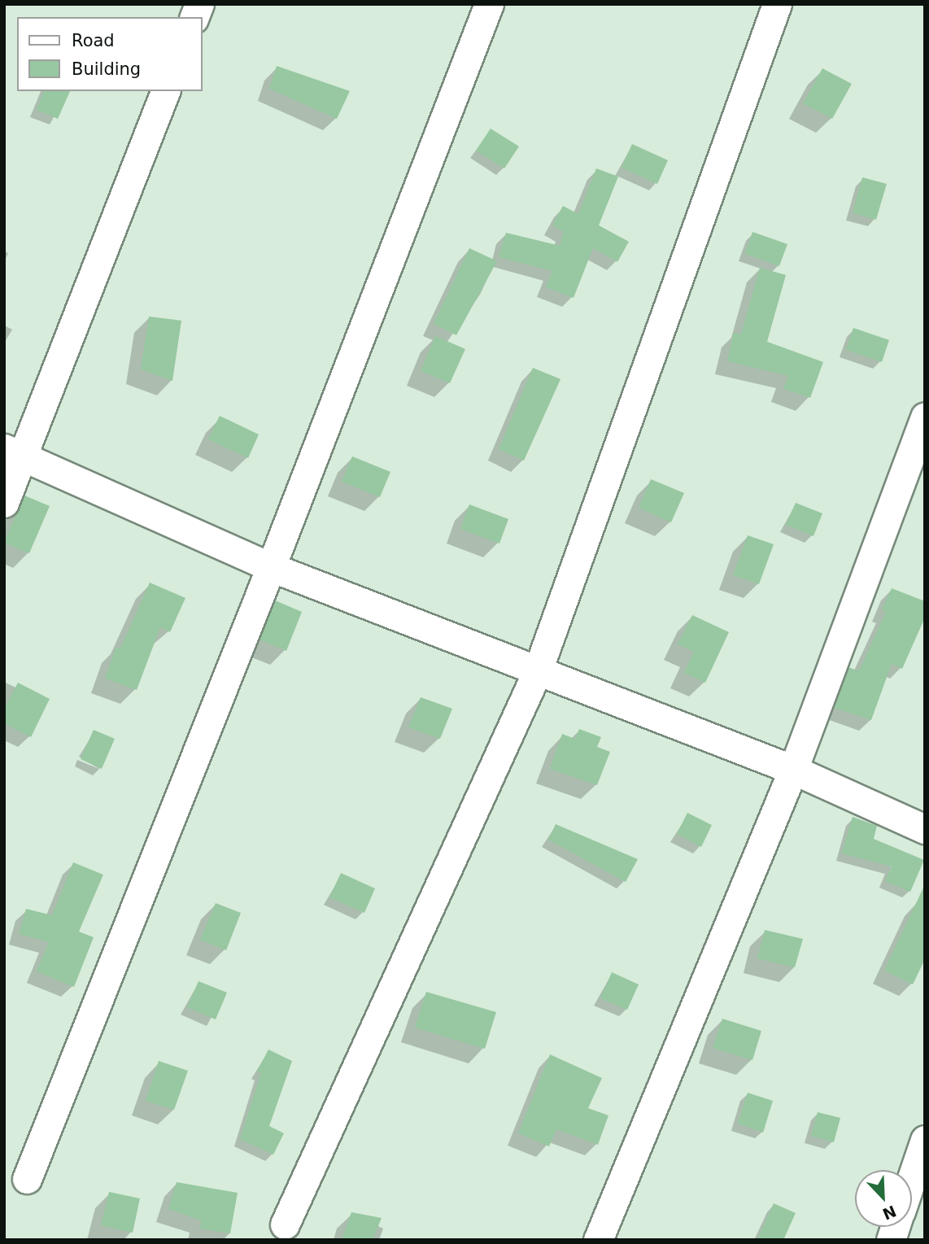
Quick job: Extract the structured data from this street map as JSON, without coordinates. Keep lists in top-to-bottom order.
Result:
{
  "legend": ["Road", "Building"],
  "north": "bottom right"
}
